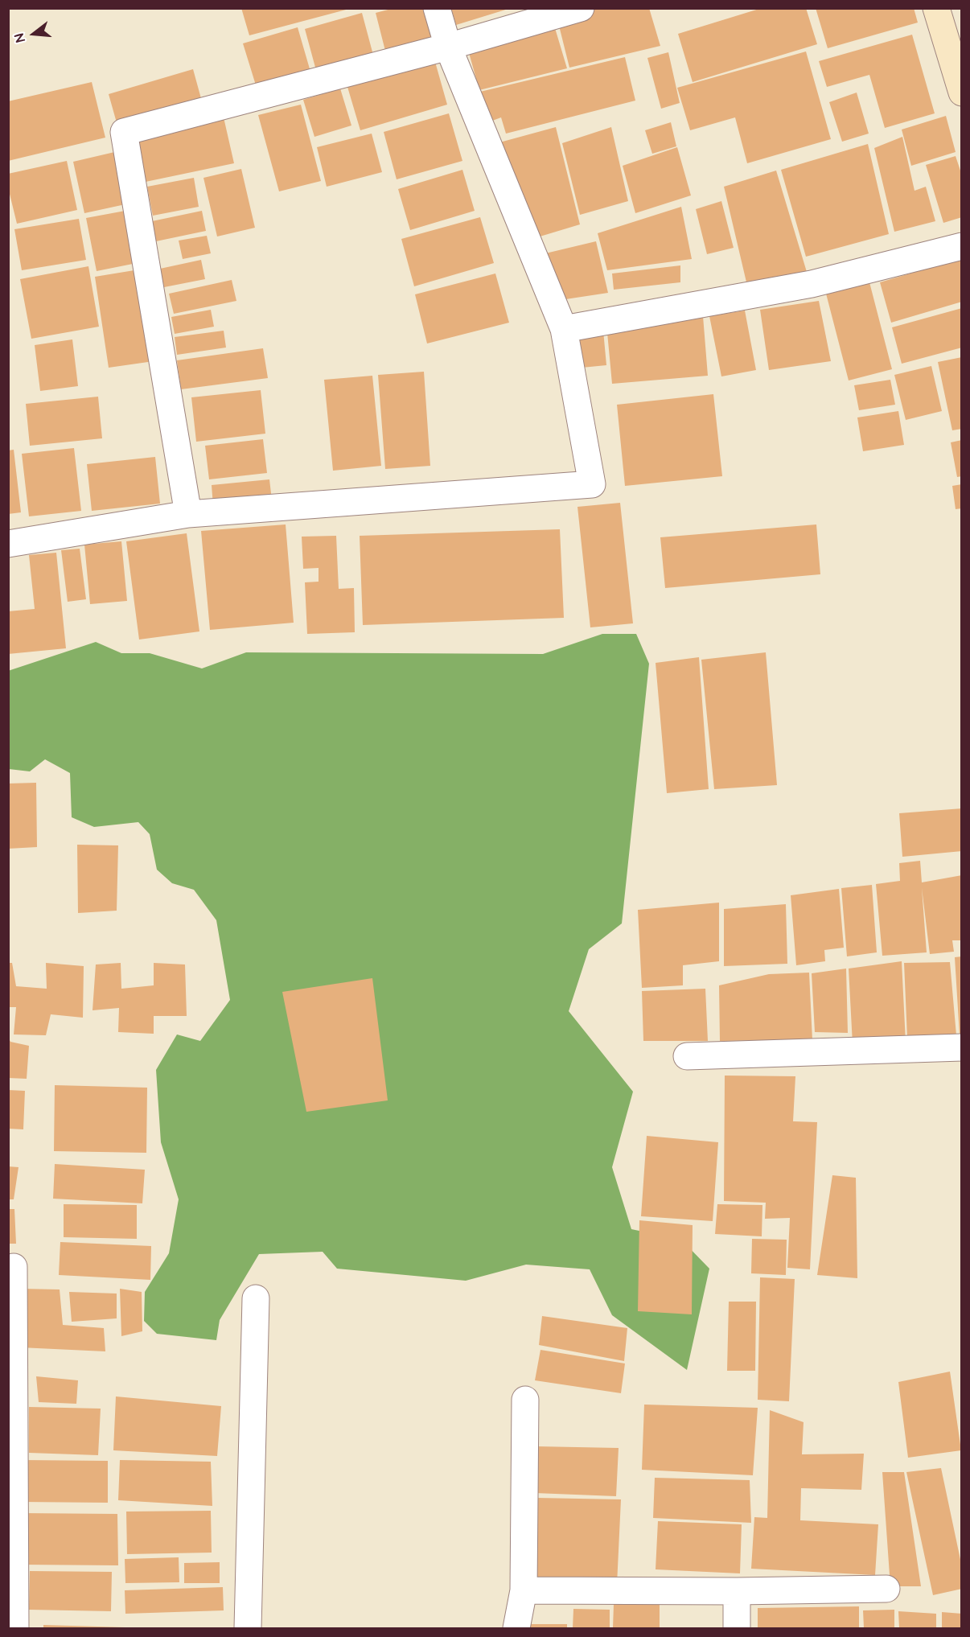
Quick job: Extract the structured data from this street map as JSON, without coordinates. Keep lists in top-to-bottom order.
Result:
{
  "north": "left"
}
